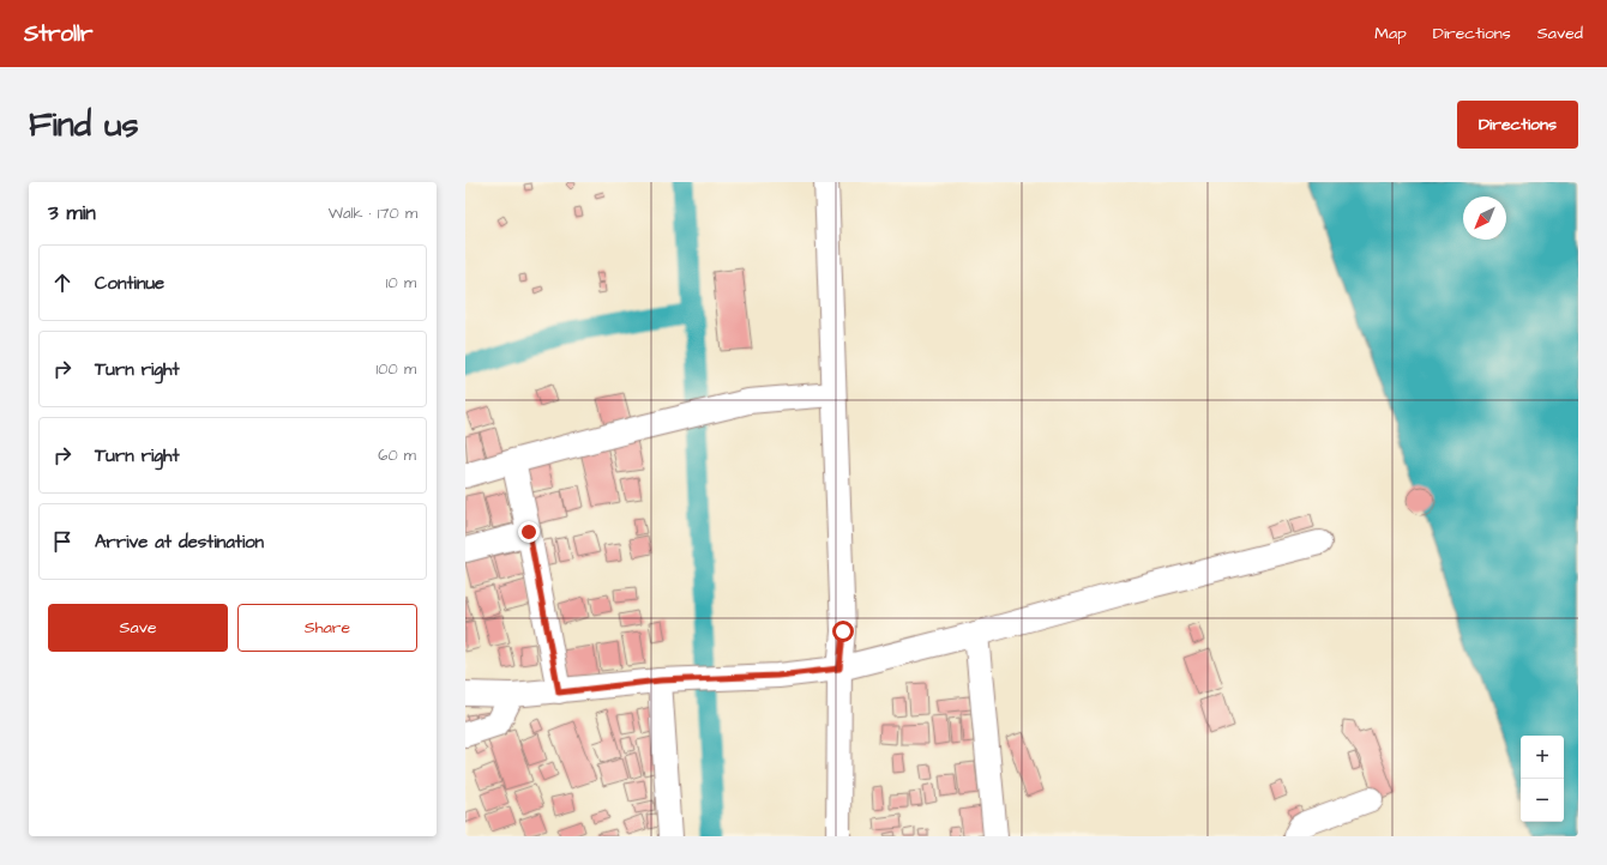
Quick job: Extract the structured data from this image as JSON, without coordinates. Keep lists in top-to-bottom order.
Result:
{
  "north": "bottom left",
  "page": {
    "header": "Strollr",
    "nav": ["Map", "Directions", "Saved"],
    "buttons": [
      "Directions",
      ["Save", "Share"]
    ],
    "title": "Find us",
    "heading": ["3 min", "Walk · 170 m"],
    "list": [
      ["Continue", "10 m"],
      ["Turn right", "100 m"],
      ["Turn right", "60 m"],
      "Arrive at destination"
    ],
    "map_buttons": ["+", "−"]
  }
}
